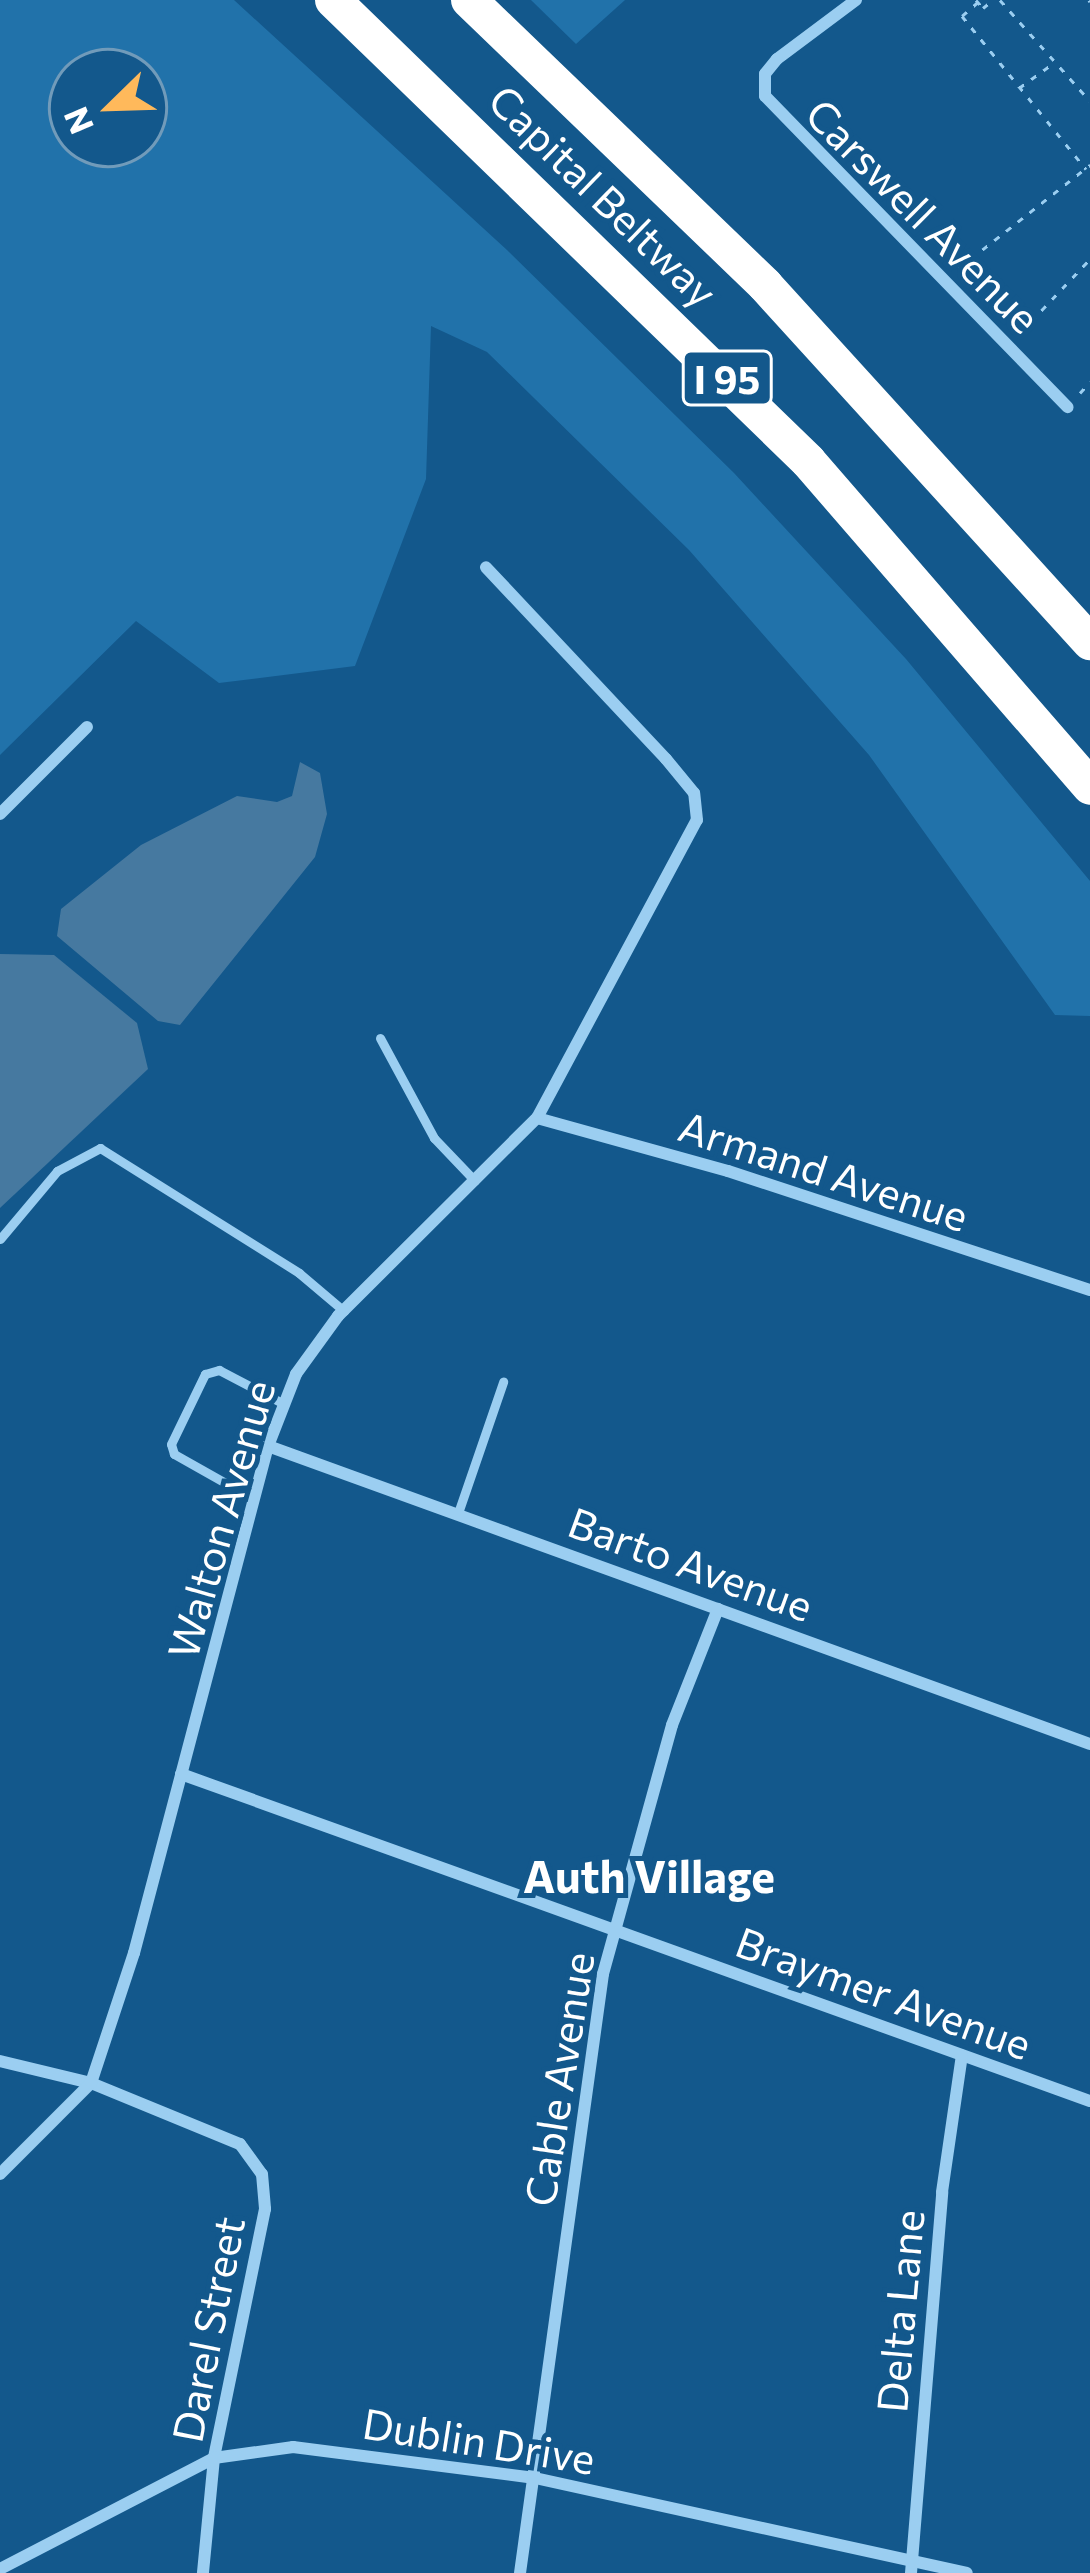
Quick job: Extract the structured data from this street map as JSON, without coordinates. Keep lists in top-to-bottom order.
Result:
{
  "streets": {
    "highway": ["Capital Beltway", "I 95"],
    "street": [
      "Carswell Avenue",
      "Armand Avenue",
      "Walton Avenue",
      "Barto Avenue",
      "Braymer Avenue",
      "Cable Avenue",
      "Delta Lane",
      "Darel Street",
      "Dublin Drive"
    ]
  },
  "crossings": [
    ["Armand Avenue", "Walton Avenue"],
    ["Walton Avenue", "Barto Avenue"],
    ["Walton Avenue", "Braymer Avenue"],
    ["Walton Avenue", "Darel Street"],
    ["Barto Avenue", "Cable Avenue"],
    ["Braymer Avenue", "Cable Avenue"],
    ["Braymer Avenue", "Delta Lane"],
    ["Cable Avenue", "Dublin Drive"],
    ["Delta Lane", "Dublin Drive"],
    ["Darel Street", "Dublin Drive"]
  ],
  "districts": ["Auth Village"],
  "north": "bottom left"
}
